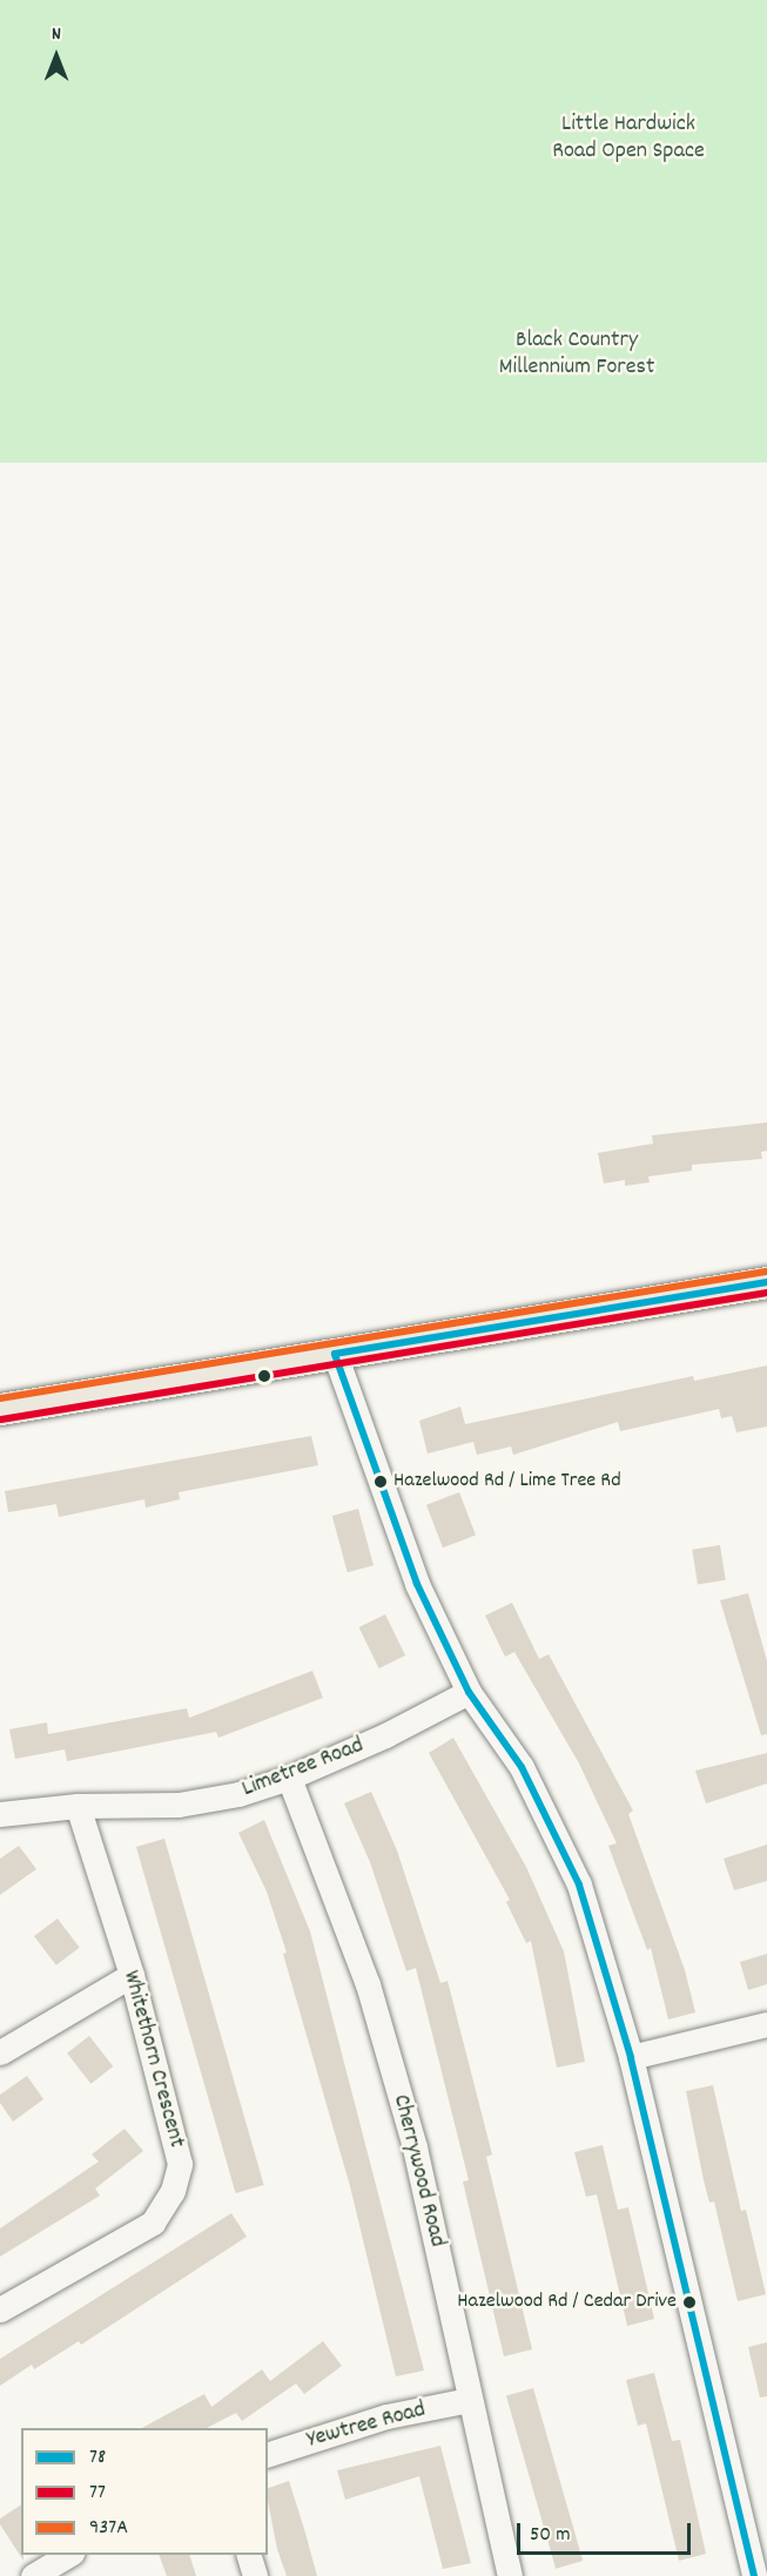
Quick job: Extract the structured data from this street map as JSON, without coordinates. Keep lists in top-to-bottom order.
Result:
{
  "streets": {
    "street": [
      "Limetree Road",
      "Whitethorn Crescent",
      "Cherrywood Road",
      "Yewtree Road"
    ]
  },
  "crossings": [
    ["Limetree Road", "Whitethorn Crescent"],
    ["Limetree Road", "Cherrywood Road"],
    ["Cherrywood Road", "Yewtree Road"]
  ],
  "parks": ["Little Hardwick Road Open Space", "Black Country Millennium Forest"],
  "places": ["Hazelwood Rd / Lime Tree Rd", "Hazelwood Rd / Cedar Drive"],
  "lines": ["transit line 937A", "transit line 78", "transit line 77"],
  "legend": ["78", "77", "937A"],
  "scale_bar": "50 m",
  "north": "top"
}
